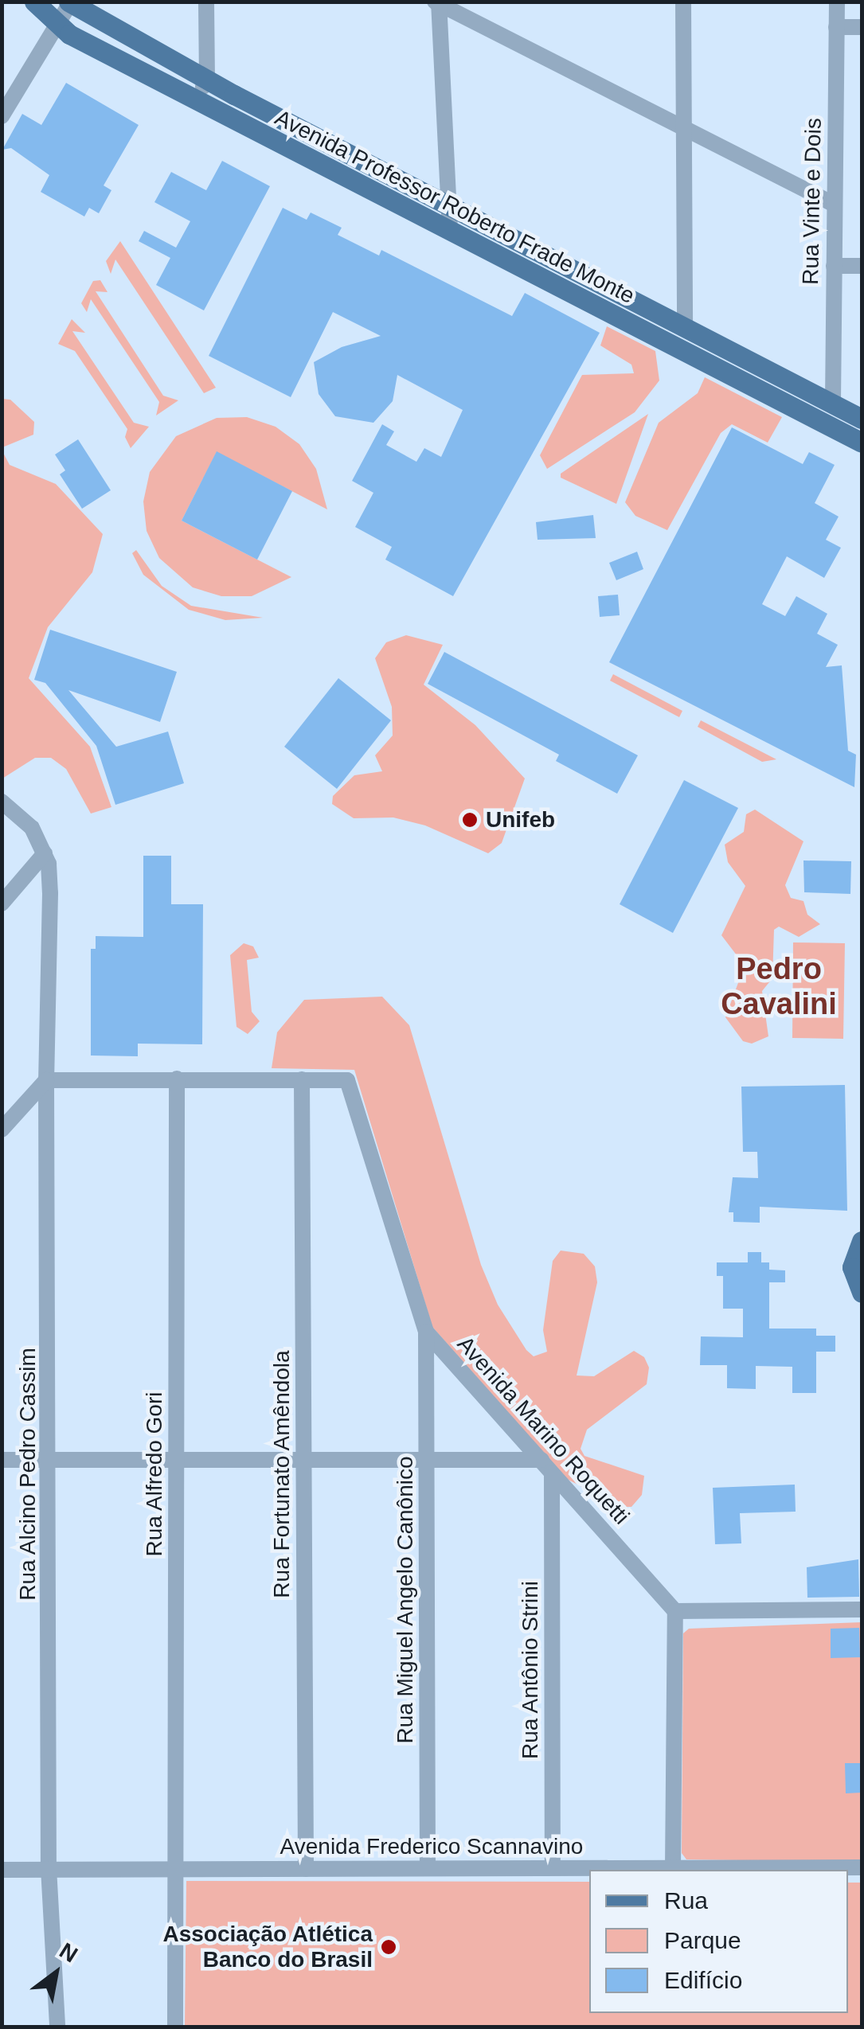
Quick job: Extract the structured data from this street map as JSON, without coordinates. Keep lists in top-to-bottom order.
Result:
{
  "streets": {
    "main road": ["Avenida Professor Roberto Frade Monte"],
    "street": [
      "Rua Vinte e Dois",
      "Avenida Marino Roquetti",
      "Rua Alcino Pedro Cassim",
      "Rua Alfredo Gori",
      "Rua Fortunato Amêndola",
      "Rua Miguel Angelo Canônico",
      "Rua Antônio Strini",
      "Avenida Frederico Scannavino"
    ]
  },
  "crossings": [
    ["Rua Vinte e Dois", "Avenida Professor Roberto Frade Monte"],
    ["Avenida Marino Roquetti", "Rua Fortunato Amêndola"],
    ["Avenida Marino Roquetti", "Rua Miguel Angelo Canônico"],
    ["Avenida Marino Roquetti", "Rua Antônio Strini"],
    ["Rua Alcino Pedro Cassim", "Avenida Frederico Scannavino"],
    ["Rua Alfredo Gori", "Avenida Frederico Scannavino"],
    ["Rua Fortunato Amêndola", "Avenida Frederico Scannavino"],
    ["Rua Miguel Angelo Canônico", "Avenida Frederico Scannavino"],
    ["Rua Antônio Strini", "Avenida Frederico Scannavino"]
  ],
  "districts": ["Pedro Cavalini"],
  "places": ["Unifeb", "Associação Atlética Banco do Brasil"],
  "legend": ["Rua", "Parque", "Edifício"],
  "north": "top right"
}
